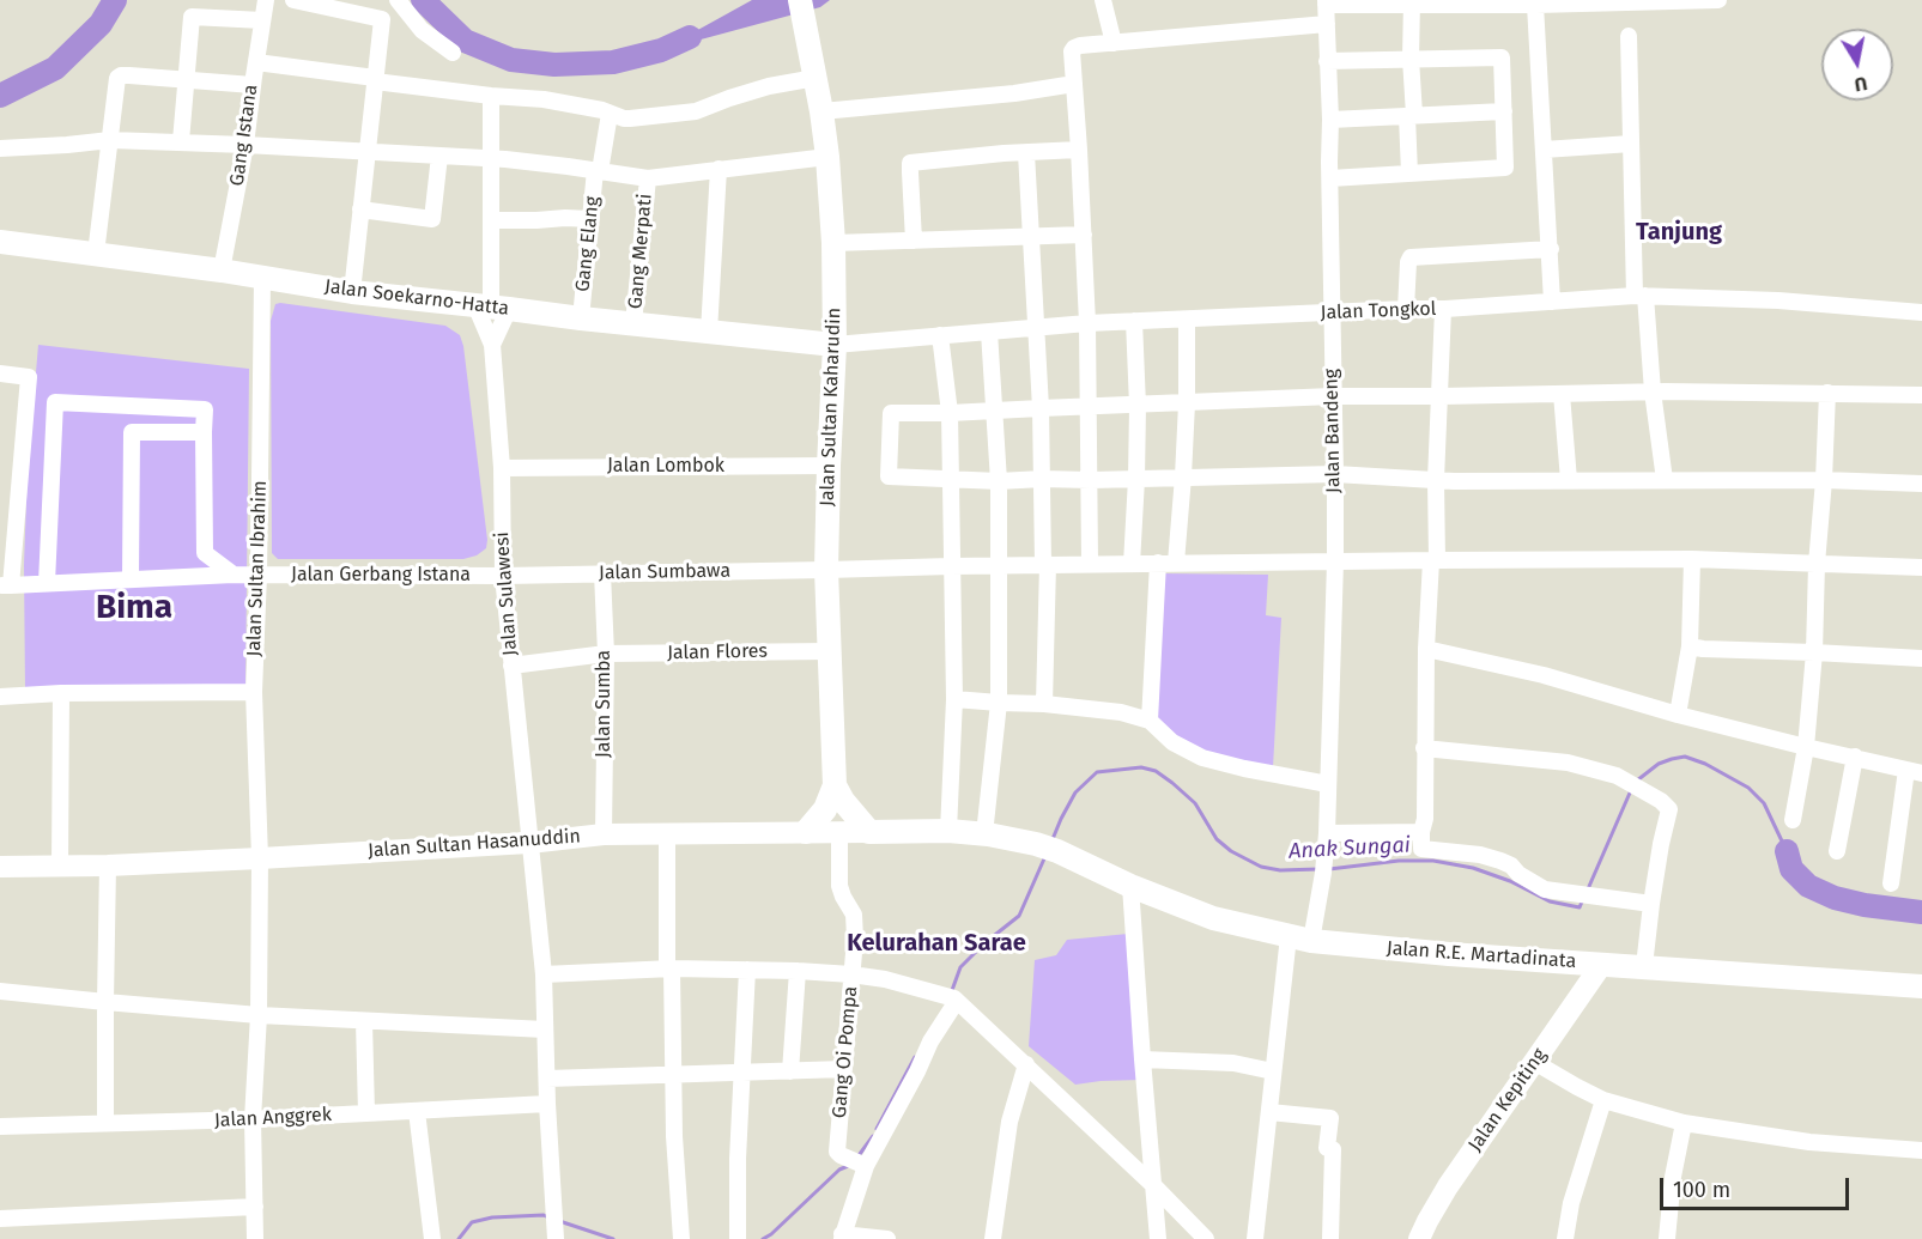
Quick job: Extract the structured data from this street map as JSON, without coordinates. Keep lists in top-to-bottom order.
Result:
{
  "streets": {
    "highway": [
      "Jalan Soekarno-Hatta",
      "Jalan Sultan Kaharudin",
      "Jalan Sultan Hasanuddin",
      "Jalan R.E. Martadinata"
    ],
    "main road": ["Jalan Kepiting"],
    "street": [
      "Gang Istana",
      "Gang Elang",
      "Gang Merpati",
      "Jalan Tongkol",
      "Jalan Bandeng",
      "Jalan Lombok",
      "Jalan Sultan Ibrahim",
      "Jalan Sumbawa",
      "Jalan Gerbang Istana",
      "Jalan Sulawesi",
      "Jalan Flores",
      "Jalan Sumba",
      "Gang Oi Pompa",
      "Jalan Anggrek"
    ]
  },
  "crossings": [
    ["Gang Istana", "Jalan Soekarno-Hatta"],
    ["Gang Elang", "Jalan Soekarno-Hatta"],
    ["Gang Merpati", "Jalan Soekarno-Hatta"],
    ["Jalan Soekarno-Hatta", "Jalan Tongkol"],
    ["Jalan Soekarno-Hatta", "Jalan Sultan Kaharudin"],
    ["Jalan Soekarno-Hatta", "Jalan Sultan Ibrahim"],
    ["Jalan Soekarno-Hatta", "Jalan Sulawesi"],
    ["Jalan Tongkol", "Jalan Sultan Kaharudin"],
    ["Jalan Tongkol", "Jalan Bandeng"],
    ["Jalan Sultan Kaharudin", "Jalan Lombok"],
    ["Jalan Sultan Kaharudin", "Jalan Sumbawa"],
    ["Jalan Sultan Kaharudin", "Jalan Flores"],
    ["Jalan Bandeng", "Jalan Sumbawa"],
    ["Jalan Bandeng", "Jalan R.E. Martadinata"],
    ["Jalan Lombok", "Jalan Sulawesi"],
    ["Jalan Sultan Ibrahim", "Jalan Gerbang Istana"],
    ["Jalan Sultan Ibrahim", "Jalan Sultan Hasanuddin"],
    ["Jalan Sultan Ibrahim", "Jalan Anggrek"],
    ["Jalan Sumbawa", "Jalan Gerbang Istana"],
    ["Jalan Sumbawa", "Jalan Sulawesi"],
    ["Jalan Sumbawa", "Jalan Sumba"],
    ["Jalan Gerbang Istana", "Jalan Sulawesi"],
    ["Jalan Sulawesi", "Jalan Flores"],
    ["Jalan Sulawesi", "Jalan Sultan Hasanuddin"],
    ["Jalan Sulawesi", "Jalan Anggrek"],
    ["Jalan Flores", "Jalan Sumba"],
    ["Jalan Sumba", "Jalan Sultan Hasanuddin"],
    ["Jalan Sultan Hasanuddin", "Jalan R.E. Martadinata"],
    ["Jalan Sultan Hasanuddin", "Gang Oi Pompa"],
    ["Jalan R.E. Martadinata", "Jalan Kepiting"]
  ],
  "districts": ["Tanjung", "Bima", "Kelurahan Sarae"],
  "water": ["Anak Sungai"],
  "scale_bar": "100 m",
  "north": "bottom"
}
